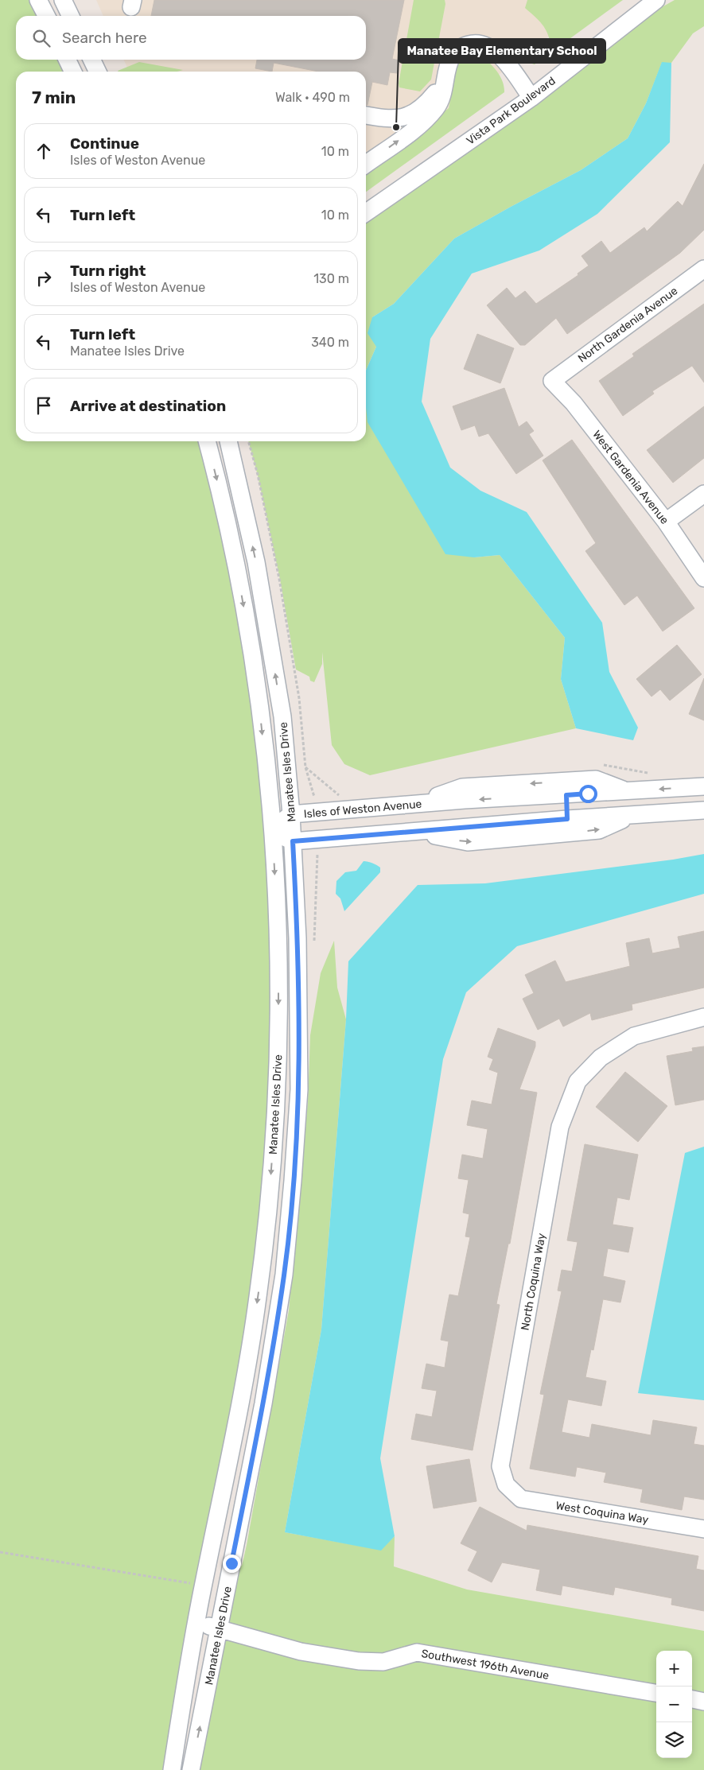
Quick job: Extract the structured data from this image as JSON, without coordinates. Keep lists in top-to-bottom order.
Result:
{
  "streets": {
    "street": [
      "Vista Park Boulevard",
      "North Gardenia Avenue",
      "West Gardenia Avenue",
      "Manatee Isles Drive",
      "Isles of Weston Avenue",
      "North Coquina Way",
      "West Coquina Way",
      "Southwest 196th Avenue"
    ]
  },
  "crossings": [
    ["North Gardenia Avenue", "West Gardenia Avenue"],
    ["Manatee Isles Drive", "Isles of Weston Avenue"],
    ["Manatee Isles Drive", "Southwest 196th Avenue"],
    ["North Coquina Way", "West Coquina Way"]
  ],
  "places": ["Manatee Bay Elementary School"],
  "page": {
    "search": "Search here",
    "heading": ["7 min", "Walk · 490 m"],
    "list": [
      ["Continue", "Isles of Weston Avenue", "10 m"],
      ["Turn left", "10 m"],
      ["Turn right", "Isles of Weston Avenue", "130 m"],
      ["Turn left", "Manatee Isles Drive", "340 m"],
      "Arrive at destination"
    ],
    "map_buttons": ["+", "−"]
  }
}
